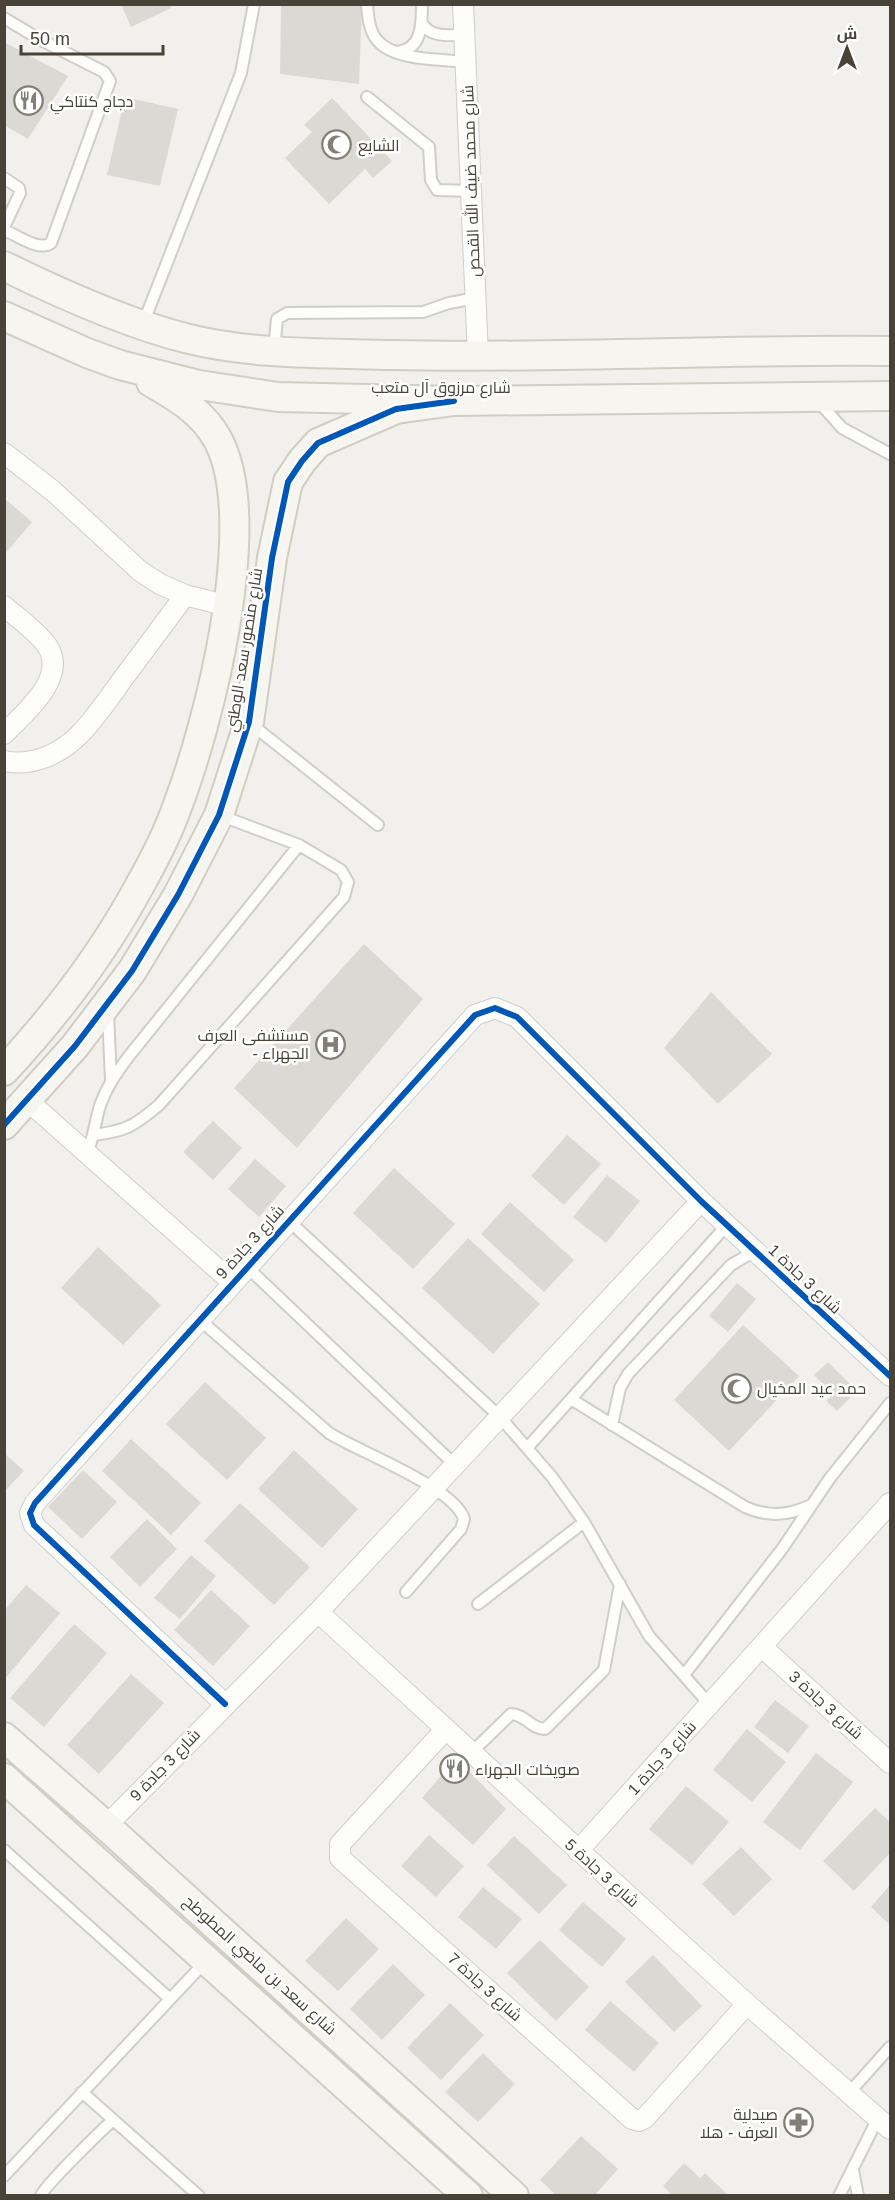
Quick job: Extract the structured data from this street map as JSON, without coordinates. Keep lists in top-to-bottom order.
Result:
{
  "streets": {
    "street": [
      "شارع محمد ضيف الله القحص",
      "شارع مرزوق آل متعب",
      "شارع منصور سعد الوطني",
      "شارع 3 جادة 9",
      "شارع 3 جادة 1",
      "شارع 3 جادة 3",
      "شارع 3 جادة 5",
      "شارع سعد بن ماضي المطوطح",
      "شارع 3 جادة 7"
    ]
  },
  "crossings": [
    ["شارع محمد ضيف الله القحص", "شارع مرزوق آل متعب"],
    ["شارع مرزوق آل متعب", "شارع منصور سعد الوطني"],
    ["شارع منصور سعد الوطني", "شارع 3 جادة 9"],
    ["شارع 3 جادة 9", "شارع 3 جادة 1"],
    ["شارع 3 جادة 9", "شارع 3 جادة 5"],
    ["شارع 3 جادة 9", "شارع سعد بن ماضي المطوطح"],
    ["شارع 3 جادة 1", "شارع 3 جادة 3"],
    ["شارع 3 جادة 1", "شارع 3 جادة 5"],
    ["شارع 3 جادة 5", "شارع 3 جادة 7"]
  ],
  "places": {
    "restaurant": ["دجاج كنتاكي", "صويخات الجهراء"],
    "mosque": ["الشايع", "حمد عيد المخيال"],
    "hospital": ["مستشفى العرف - الجهراء"],
    "pharmacy": ["صيدلية العرف - هلا"]
  },
  "scale_bar": "50 m",
  "north": "top"
}
